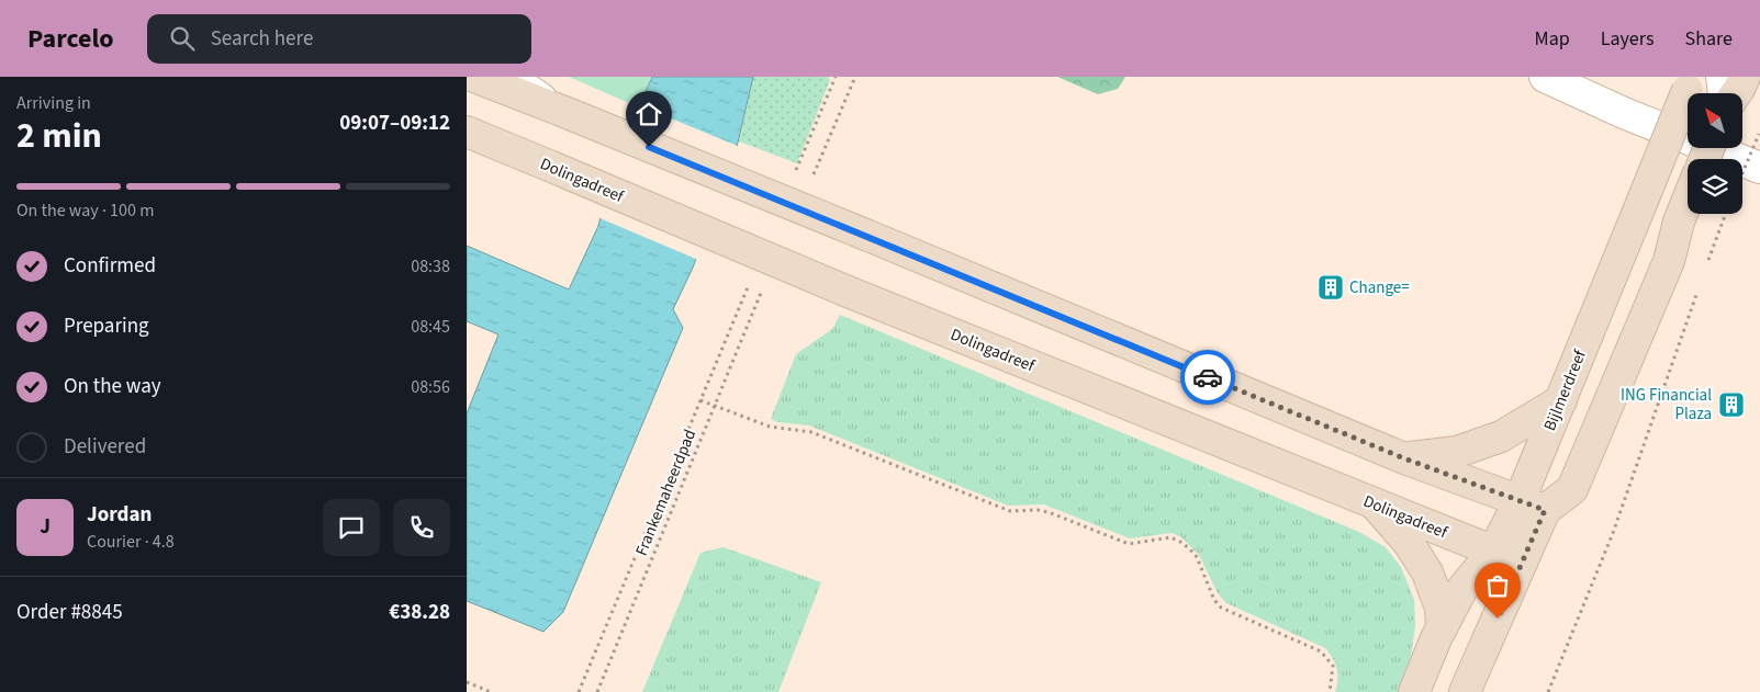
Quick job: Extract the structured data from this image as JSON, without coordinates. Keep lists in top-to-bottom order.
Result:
{
  "streets": {
    "main road": ["Dolingadreef", "Bijlmerdreef"],
    "path": ["Frankemaheerdpad"]
  },
  "crossings": [
    ["Dolingadreef", "Bijlmerdreef"]
  ],
  "places": {
    "building": ["Change=", "ING Financial Plaza"]
  },
  "north": "top left",
  "page": {
    "header": "Parcelo",
    "search": "Search here",
    "nav": ["Map", "Layers", "Share"],
    "heading": ["2 min", "Arriving in", "09:07–09:12"],
    "panel": [
      "Jordan",
      "Courier · 4.8",
      "Order #8845",
      "€38.28"
    ],
    "bar": "On the way · 100 m",
    "list": [
      ["Confirmed", "08:38"],
      ["Preparing", "08:45"],
      ["On the way", "08:56"],
      "Delivered"
    ],
    "round": "J"
  }
}
